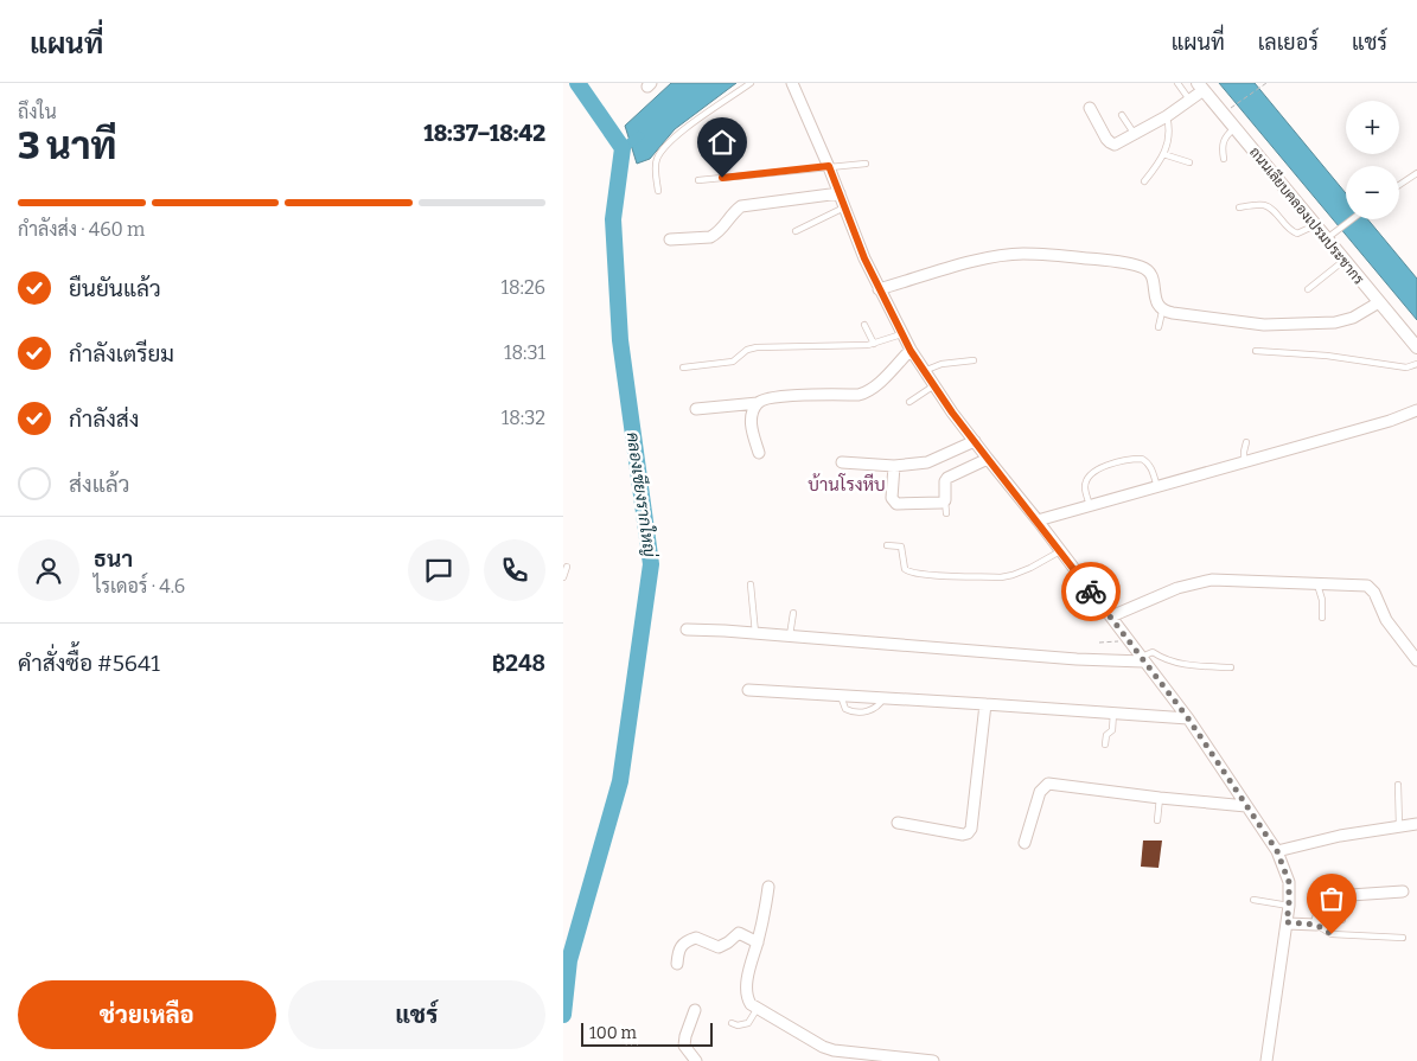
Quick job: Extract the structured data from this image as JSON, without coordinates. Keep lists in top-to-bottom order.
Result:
{
  "streets": {
    "street": ["ถนนเลียบคลองเปรมประชากร"]
  },
  "districts": ["บ้านโรงหีบ"],
  "water": ["คลองเชียงรากใหญ่"],
  "scale_bar": "100 m",
  "page": {
    "header": "แผนที่",
    "nav": ["แผนที่", "เลเยอร์", "แชร์"],
    "heading": ["3 นาที", "ถึงใน", "18:37–18:42"],
    "panel": [
      "ธนา",
      "ไรเดอร์ · 4.6",
      "คำสั่งซื้อ #5641",
      "฿248"
    ],
    "map_buttons": ["+", "−"],
    "bar": "กำลังส่ง · 460 m",
    "list": [
      ["ยืนยันแล้ว", "18:26"],
      ["กำลังเตรียม", "18:31"],
      ["กำลังส่ง", "18:32"],
      "ส่งแล้ว"
    ],
    "buttons": ["ช่วยเหลือ", "แชร์"],
    "scale": "100 m"
  }
}
